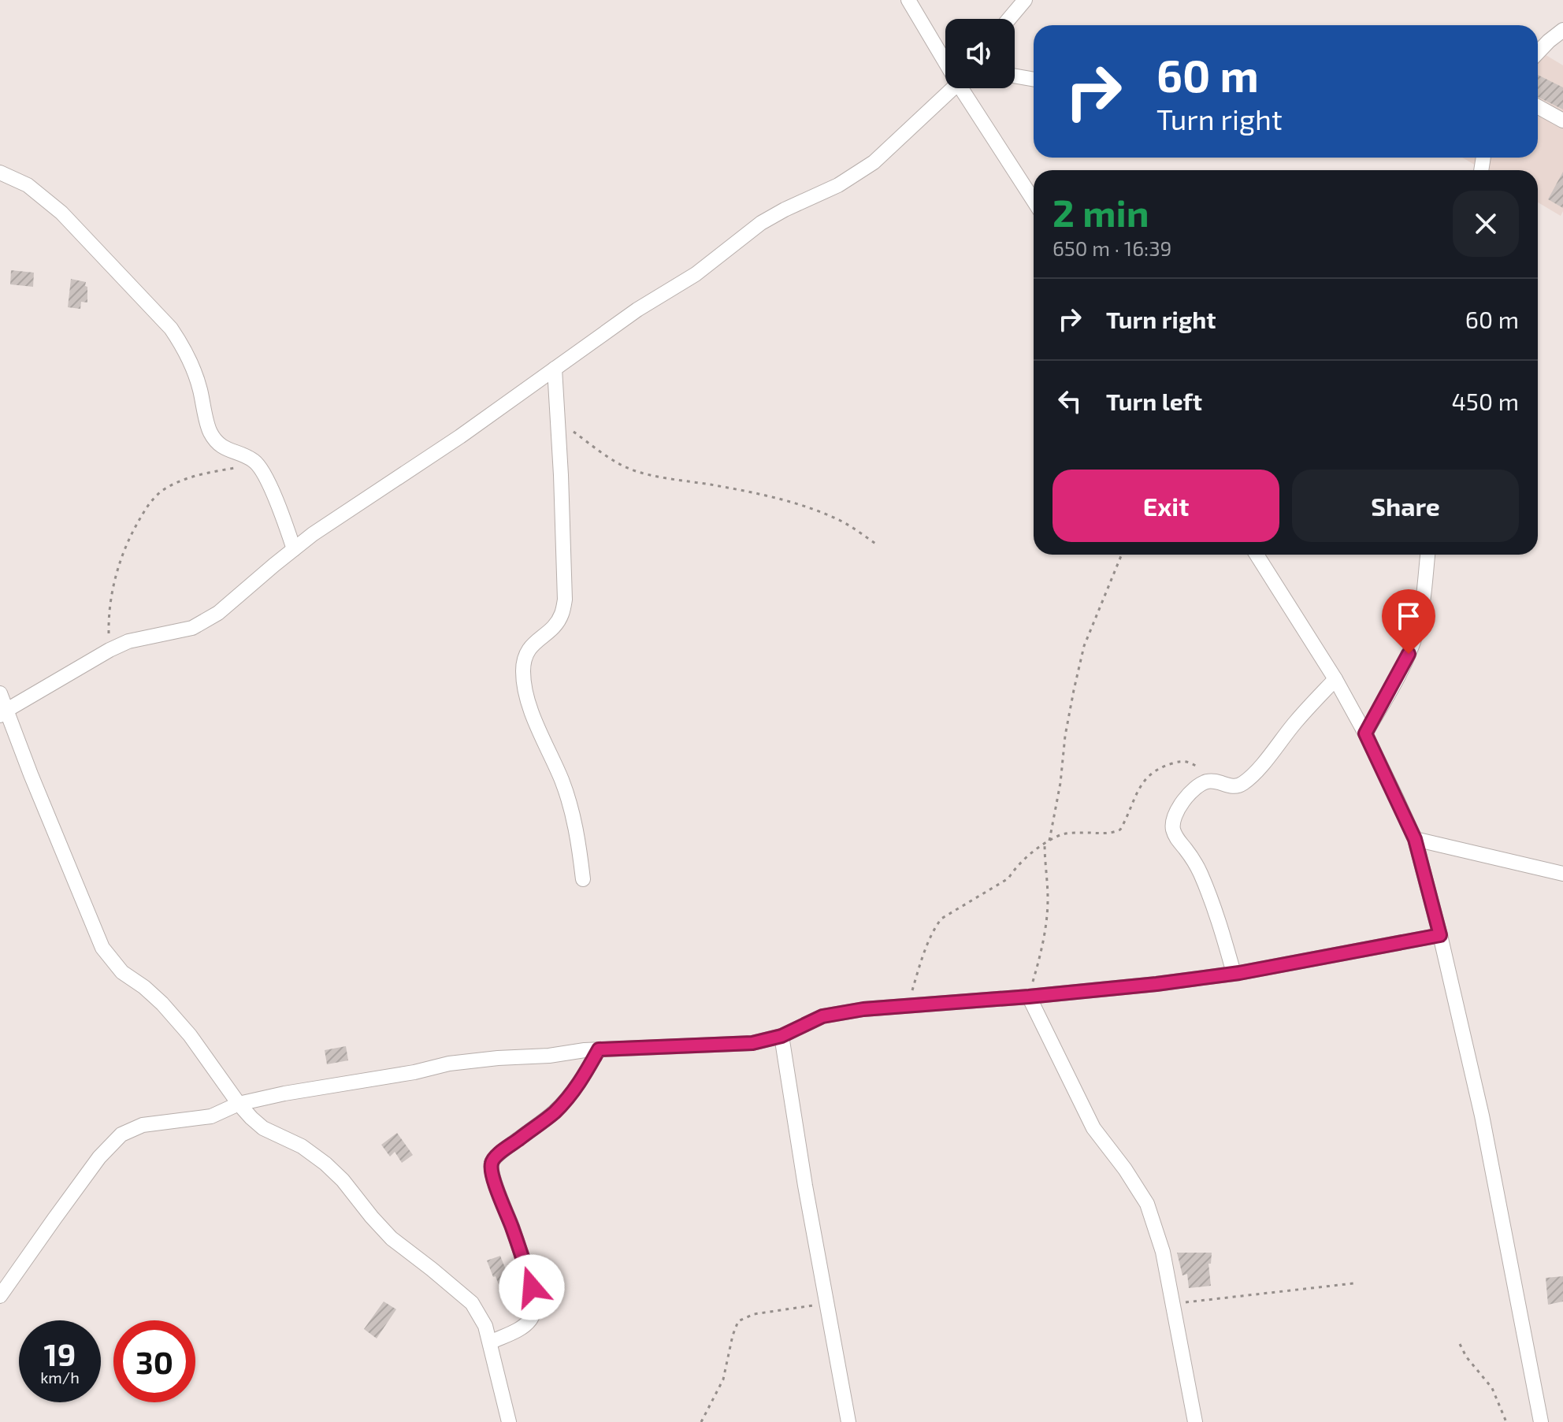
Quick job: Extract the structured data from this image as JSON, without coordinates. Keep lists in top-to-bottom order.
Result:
{
  "page": {
    "turn": ["60 m", "Turn right"],
    "heading": ["2 min", "650 m · 16:39"],
    "list": [
      {
        "name": "Turn right",
        "value": "60 m"
      },
      {
        "name": "Turn left",
        "value": "450 m"
      }
    ],
    "buttons": ["Exit", "Share"],
    "speed": "19 km/h",
    "limit": "30"
  }
}
